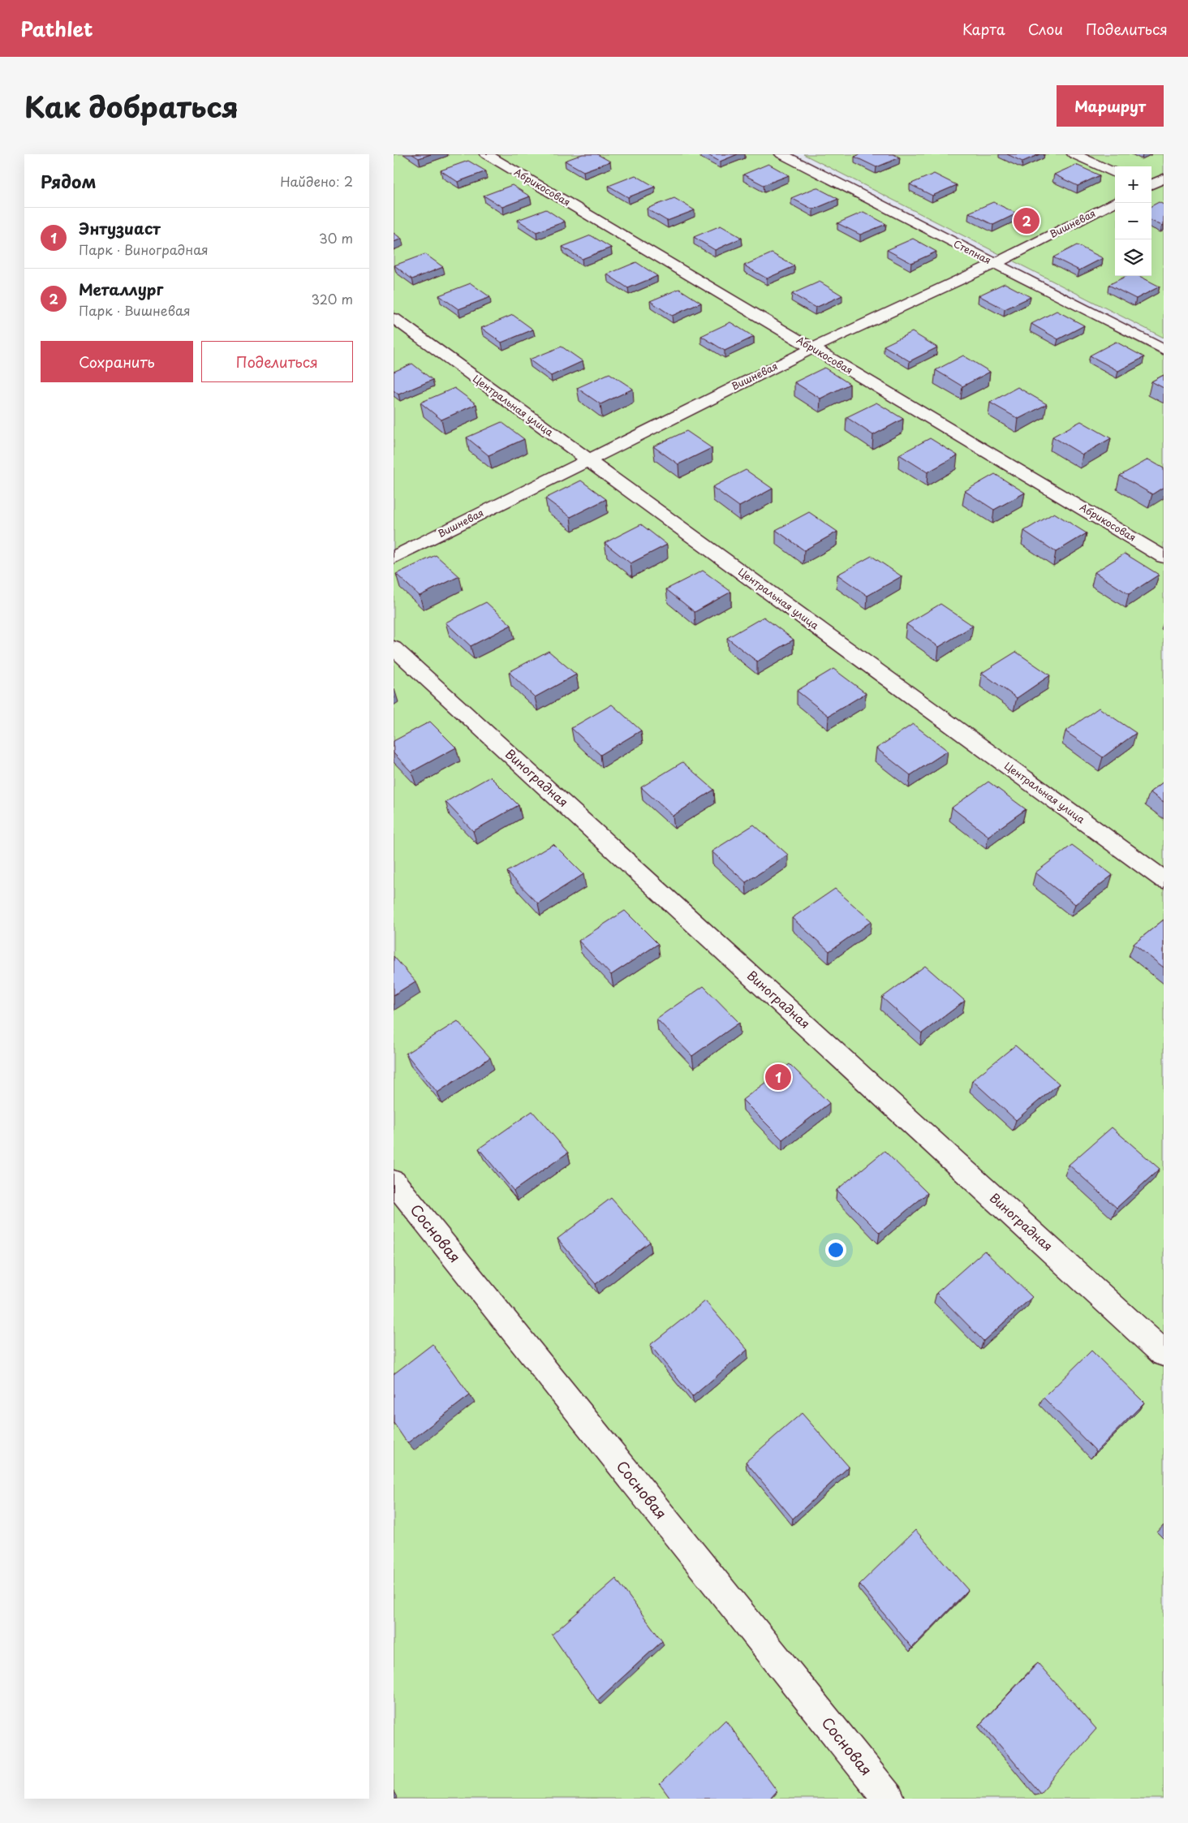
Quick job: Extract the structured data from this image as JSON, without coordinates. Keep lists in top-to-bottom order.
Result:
{
  "streets": {
    "street": [
      "Абрикосовая",
      "Вишневая",
      "Степная",
      "Центральная улица",
      "Виноградная",
      "Сосновая"
    ]
  },
  "crossings": [
    ["Абрикосовая", "Вишневая"],
    ["Вишневая", "Степная"],
    ["Вишневая", "Центральная улица"]
  ],
  "page": {
    "header": "Pathlet",
    "nav": ["Карта", "Слои", "Поделиться"],
    "title": "Как добраться",
    "buttons": [
      "Маршрут",
      ["Сохранить", "Поделиться"]
    ],
    "heading": ["Рядом", "Найдено: 2"],
    "map_buttons": ["+", "−"],
    "pins": ["2", "1"],
    "list": [
      {
        "mark": "1",
        "name": "Энтузиаст",
        "note": "Парк · Виноградная",
        "value": "30 m"
      },
      {
        "mark": "2",
        "name": "Металлург",
        "note": "Парк · Вишневая",
        "value": "320 m"
      }
    ]
  }
}
